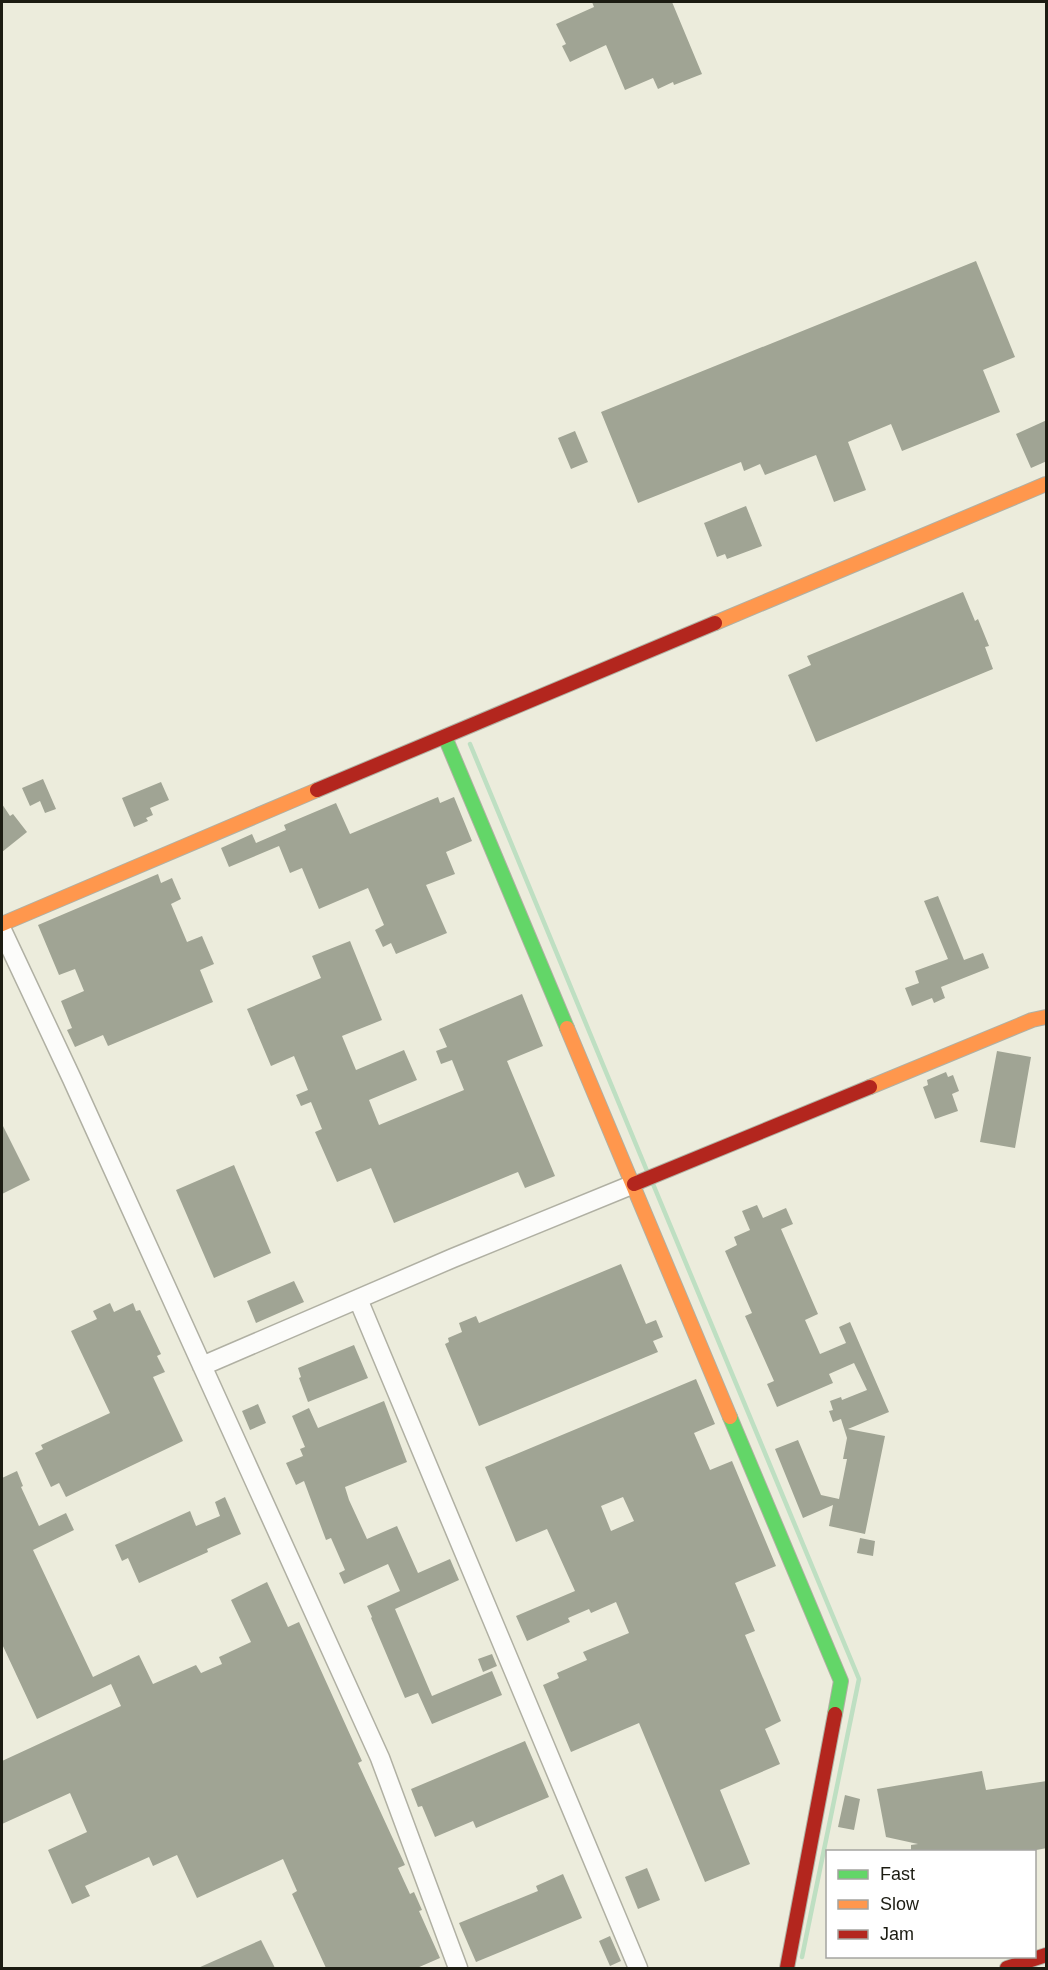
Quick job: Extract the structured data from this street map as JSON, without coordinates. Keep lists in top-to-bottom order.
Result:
{
  "legend": ["Fast", "Slow", "Jam"]
}
